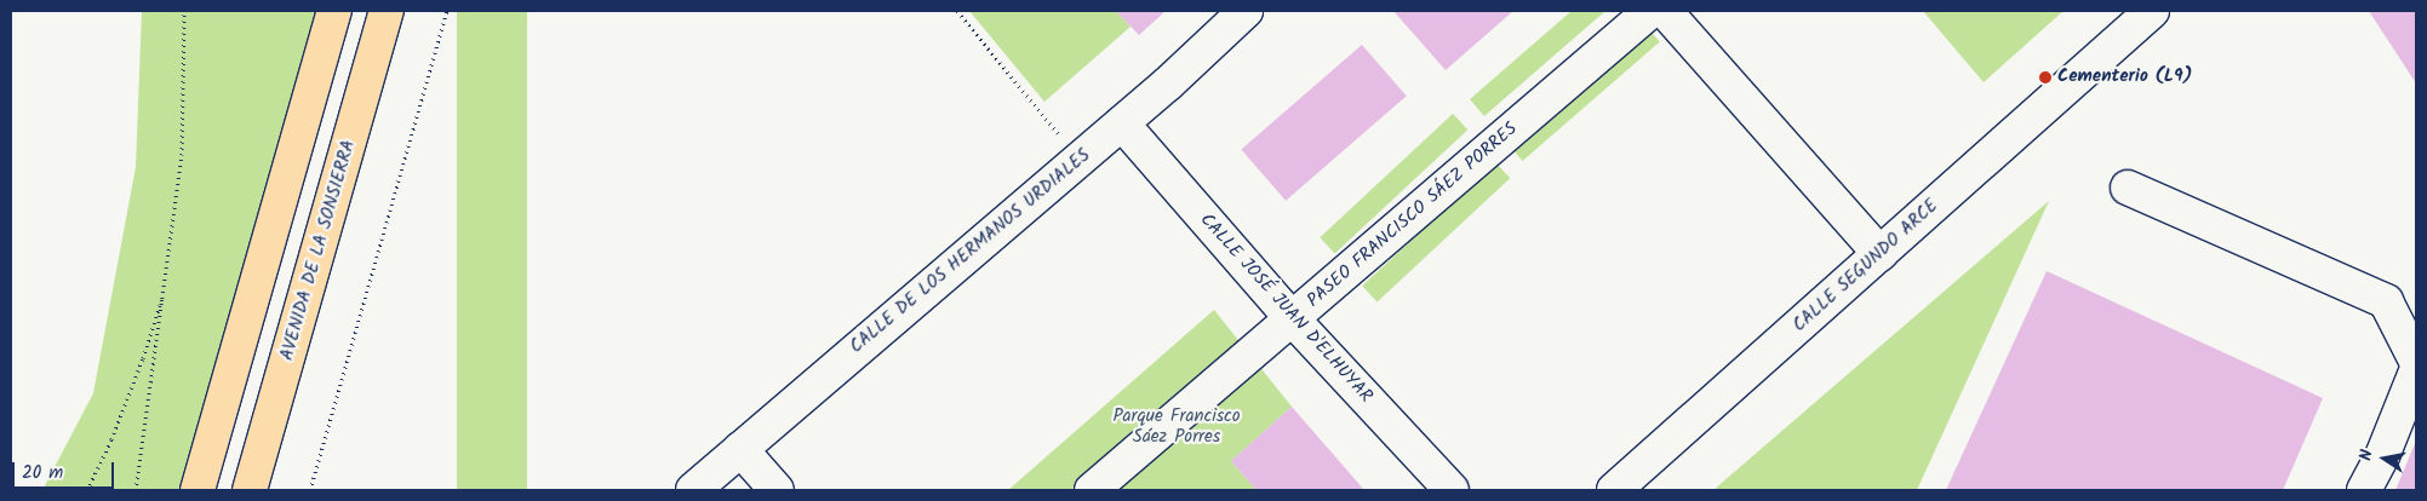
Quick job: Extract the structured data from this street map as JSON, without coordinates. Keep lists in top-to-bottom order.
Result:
{
  "streets": {
    "main road": ["AVENIDA DE LA SONSIERRA"],
    "street": [
      "PASEO FRANCISCO SÁEZ PORRES",
      "CALLE DE LOS HERMANOS URDIALES",
      "CALLE SEGUNDO ARCE",
      "CALLE JOSÉ JUAN D'ELHUYAR"
    ]
  },
  "crossings": [
    ["PASEO FRANCISCO SÁEZ PORRES", "CALLE JOSÉ JUAN D'ELHUYAR"],
    ["CALLE DE LOS HERMANOS URDIALES", "CALLE JOSÉ JUAN D'ELHUYAR"]
  ],
  "parks": ["Parque Francisco Sáez Porres"],
  "places": ["Cementerio (L9)"],
  "scale_bar": "20 m",
  "north": "left"
}
